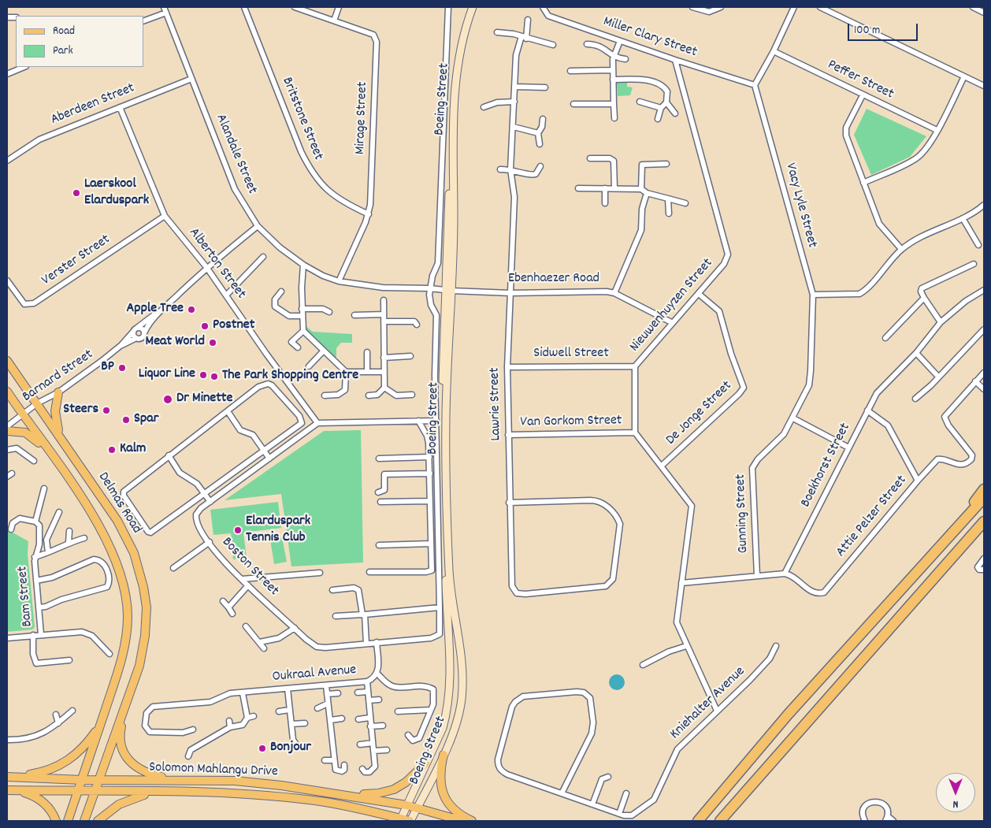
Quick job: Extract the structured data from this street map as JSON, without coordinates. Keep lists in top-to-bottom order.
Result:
{
  "streets": {
    "main road": ["Boeing Street", "Delmas Road", "Solomon Mahlangu Drive"],
    "street": [
      "Miller Clary Street",
      "Peffer Street",
      "Aberdeen Street",
      "Mirage Street",
      "Britstone Street",
      "Alandale Street",
      "Vacy Lyle Street",
      "Verster Street",
      "Alberton Street",
      "Ebenhaezer Road",
      "Nieuwenhuyzen Street",
      "Sidwell Street",
      "Barnard Street",
      "Lawrie Street",
      "De Jonge Street",
      "Van Gorkom Street",
      "Boekhorst Street",
      "Gunning Street",
      "Attie Pelzer Street",
      "Boston Street",
      "Bam Street",
      "Oukraal Avenue",
      "Kniehalter Avenue"
    ]
  },
  "crossings": [
    ["Miller Clary Street", "Vacy Lyle Street"],
    ["Miller Clary Street", "Nieuwenhuyzen Street"],
    ["Boeing Street", "Alandale Street"],
    ["Boeing Street", "Ebenhaezer Road"],
    ["Boeing Street", "Boston Street"],
    ["Boeing Street", "Solomon Mahlangu Drive"],
    ["Aberdeen Street", "Alandale Street"],
    ["Aberdeen Street", "Alberton Street"],
    ["Mirage Street", "Britstone Street"],
    ["Mirage Street", "Alandale Street"],
    ["Alandale Street", "Ebenhaezer Road"],
    ["Alandale Street", "Barnard Street"],
    ["Vacy Lyle Street", "Gunning Street"],
    ["Verster Street", "Alberton Street"],
    ["Alberton Street", "Barnard Street"],
    ["Alberton Street", "Boston Street"],
    ["Ebenhaezer Road", "Nieuwenhuyzen Street"],
    ["Ebenhaezer Road", "Lawrie Street"],
    ["Nieuwenhuyzen Street", "Sidwell Street"],
    ["Nieuwenhuyzen Street", "De Jonge Street"],
    ["Nieuwenhuyzen Street", "Van Gorkom Street"],
    ["Sidwell Street", "Lawrie Street"],
    ["Barnard Street", "Delmas Road"],
    ["Lawrie Street", "Van Gorkom Street"],
    ["Boekhorst Street", "Attie Pelzer Street"],
    ["Delmas Road", "Solomon Mahlangu Drive"],
    ["Boston Street", "Oukraal Avenue"]
  ],
  "places": [
    "Laerskool Elarduspark",
    "Apple Tree",
    "Postnet",
    "Meat World",
    "BP",
    "Liquor Line",
    "The Park Shopping Centre",
    "Dr Minette",
    "Steers",
    "Spar",
    "Kalm",
    "Elarduspark Tennis Club",
    "Bonjour"
  ],
  "legend": ["Road", "Park"],
  "scale_bar": "100 m",
  "north": "bottom"
}
